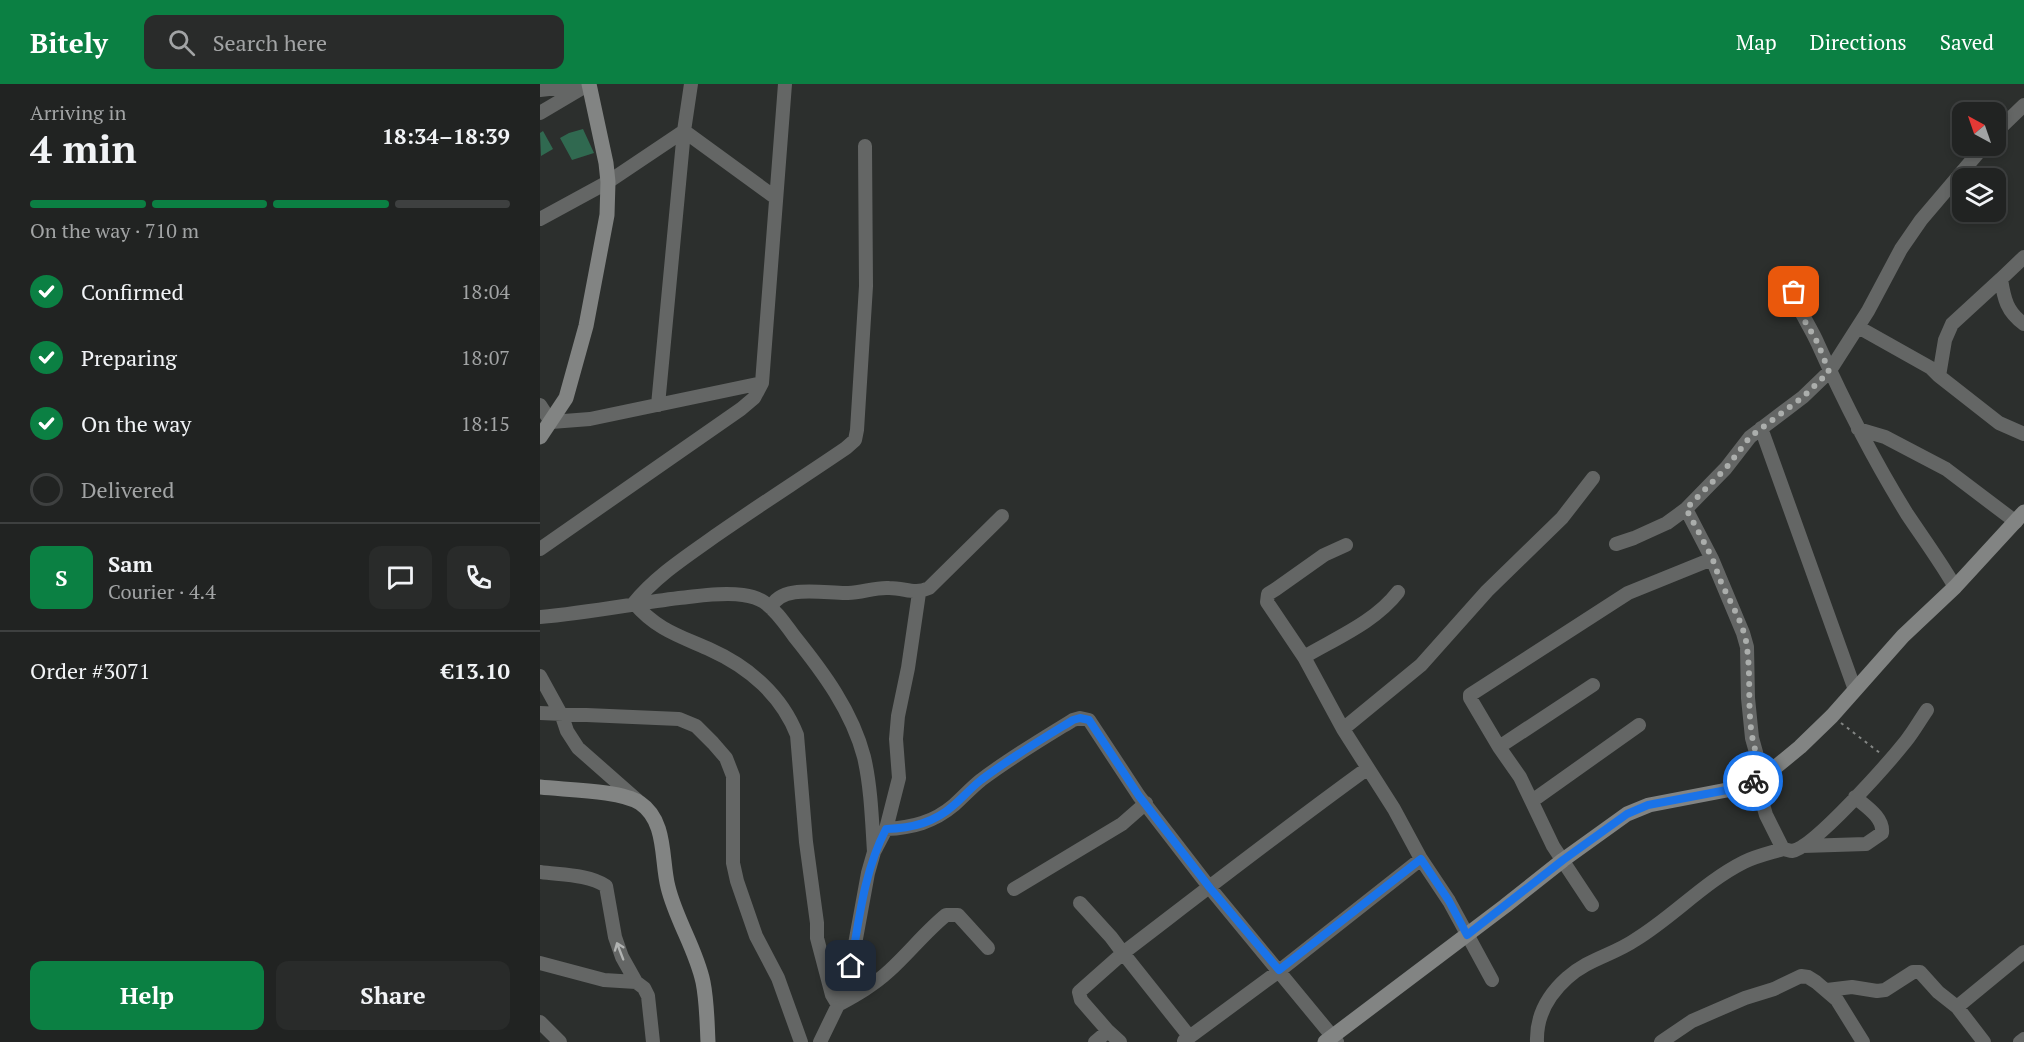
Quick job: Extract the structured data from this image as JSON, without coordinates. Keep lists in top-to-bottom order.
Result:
{
  "north": "top left",
  "page": {
    "header": "Bitely",
    "search": "Search here",
    "nav": ["Map", "Directions", "Saved"],
    "heading": ["4 min", "Arriving in", "18:34–18:39"],
    "panel": [
      "Sam",
      "Courier · 4.4",
      "Order #3071",
      "€13.10"
    ],
    "bar": "On the way · 710 m",
    "list": [
      ["Confirmed", "18:04"],
      ["Preparing", "18:07"],
      ["On the way", "18:15"],
      "Delivered"
    ],
    "round": "S",
    "buttons": ["Help", "Share"]
  }
}
